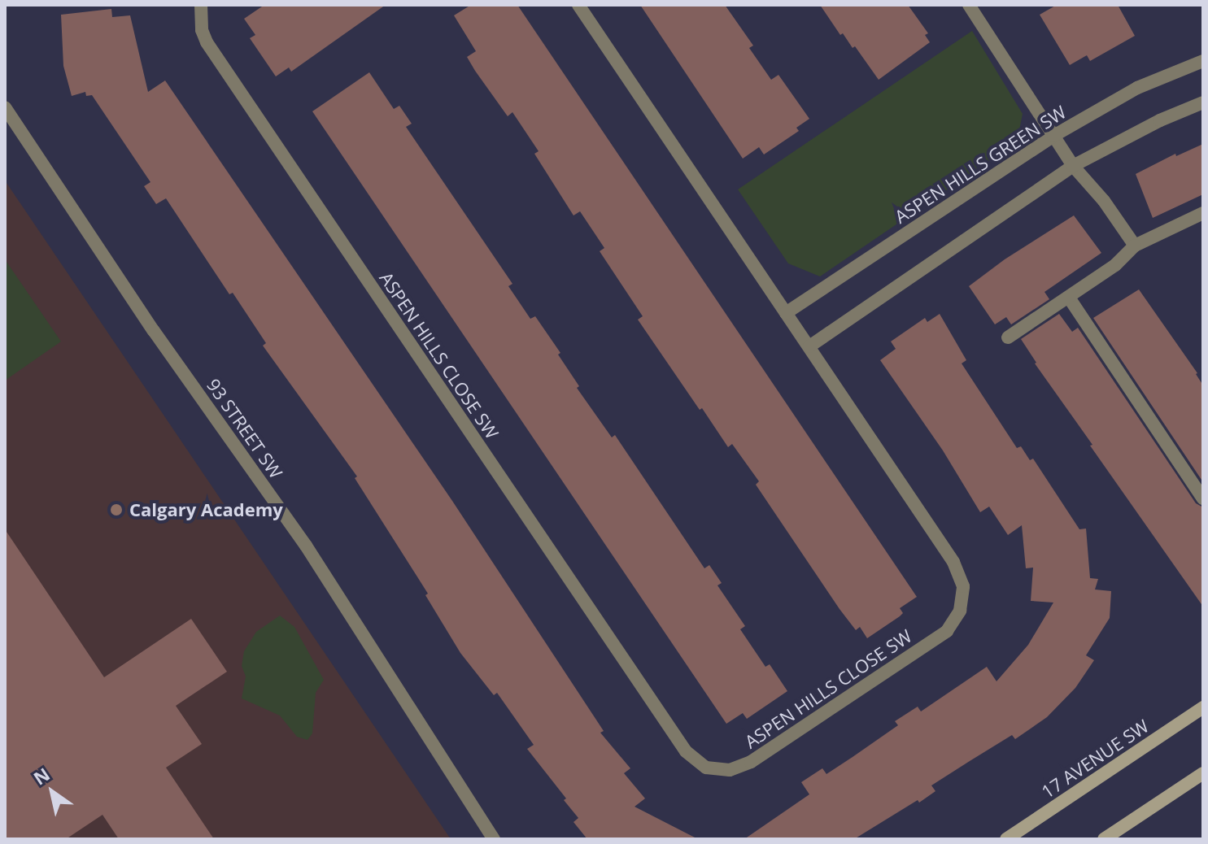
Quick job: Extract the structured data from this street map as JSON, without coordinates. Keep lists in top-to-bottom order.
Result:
{
  "streets": {
    "main road": ["17 AVENUE SW"],
    "street": ["ASPEN HILLS GREEN SW", "ASPEN HILLS CLOSE SW", "93 STREET SW"]
  },
  "crossings": [
    ["ASPEN HILLS GREEN SW", "ASPEN HILLS CLOSE SW"]
  ],
  "places": ["Calgary Academy"],
  "north": "top left"
}
